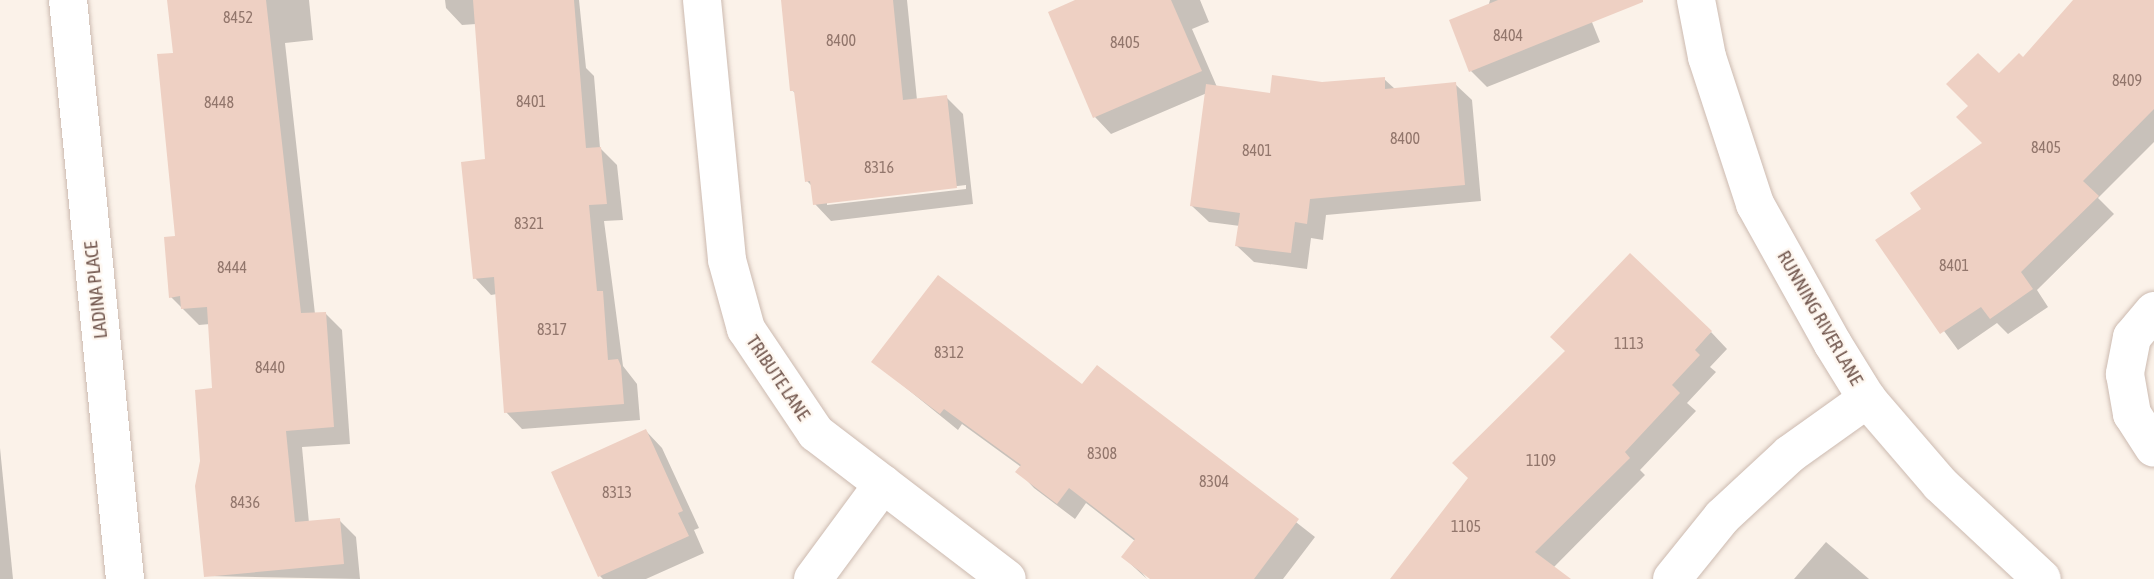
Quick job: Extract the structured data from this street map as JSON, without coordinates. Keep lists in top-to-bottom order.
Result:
{
  "streets": {
    "street": ["LADINA PLACE", "RUNNING RIVER LANE", "TRIBUTE LANE"]
  },
  "house_numbers": [
    "8452",
    "8404",
    "8400",
    "8405",
    "8409",
    "8401",
    "8448",
    "8400",
    "8405",
    "8401",
    "8316",
    "8321",
    "8401",
    "8444",
    "8317",
    "1113",
    "8312",
    "8440",
    "8308",
    "1109",
    "8304",
    "8313",
    "8436",
    "1105"
  ]
}
